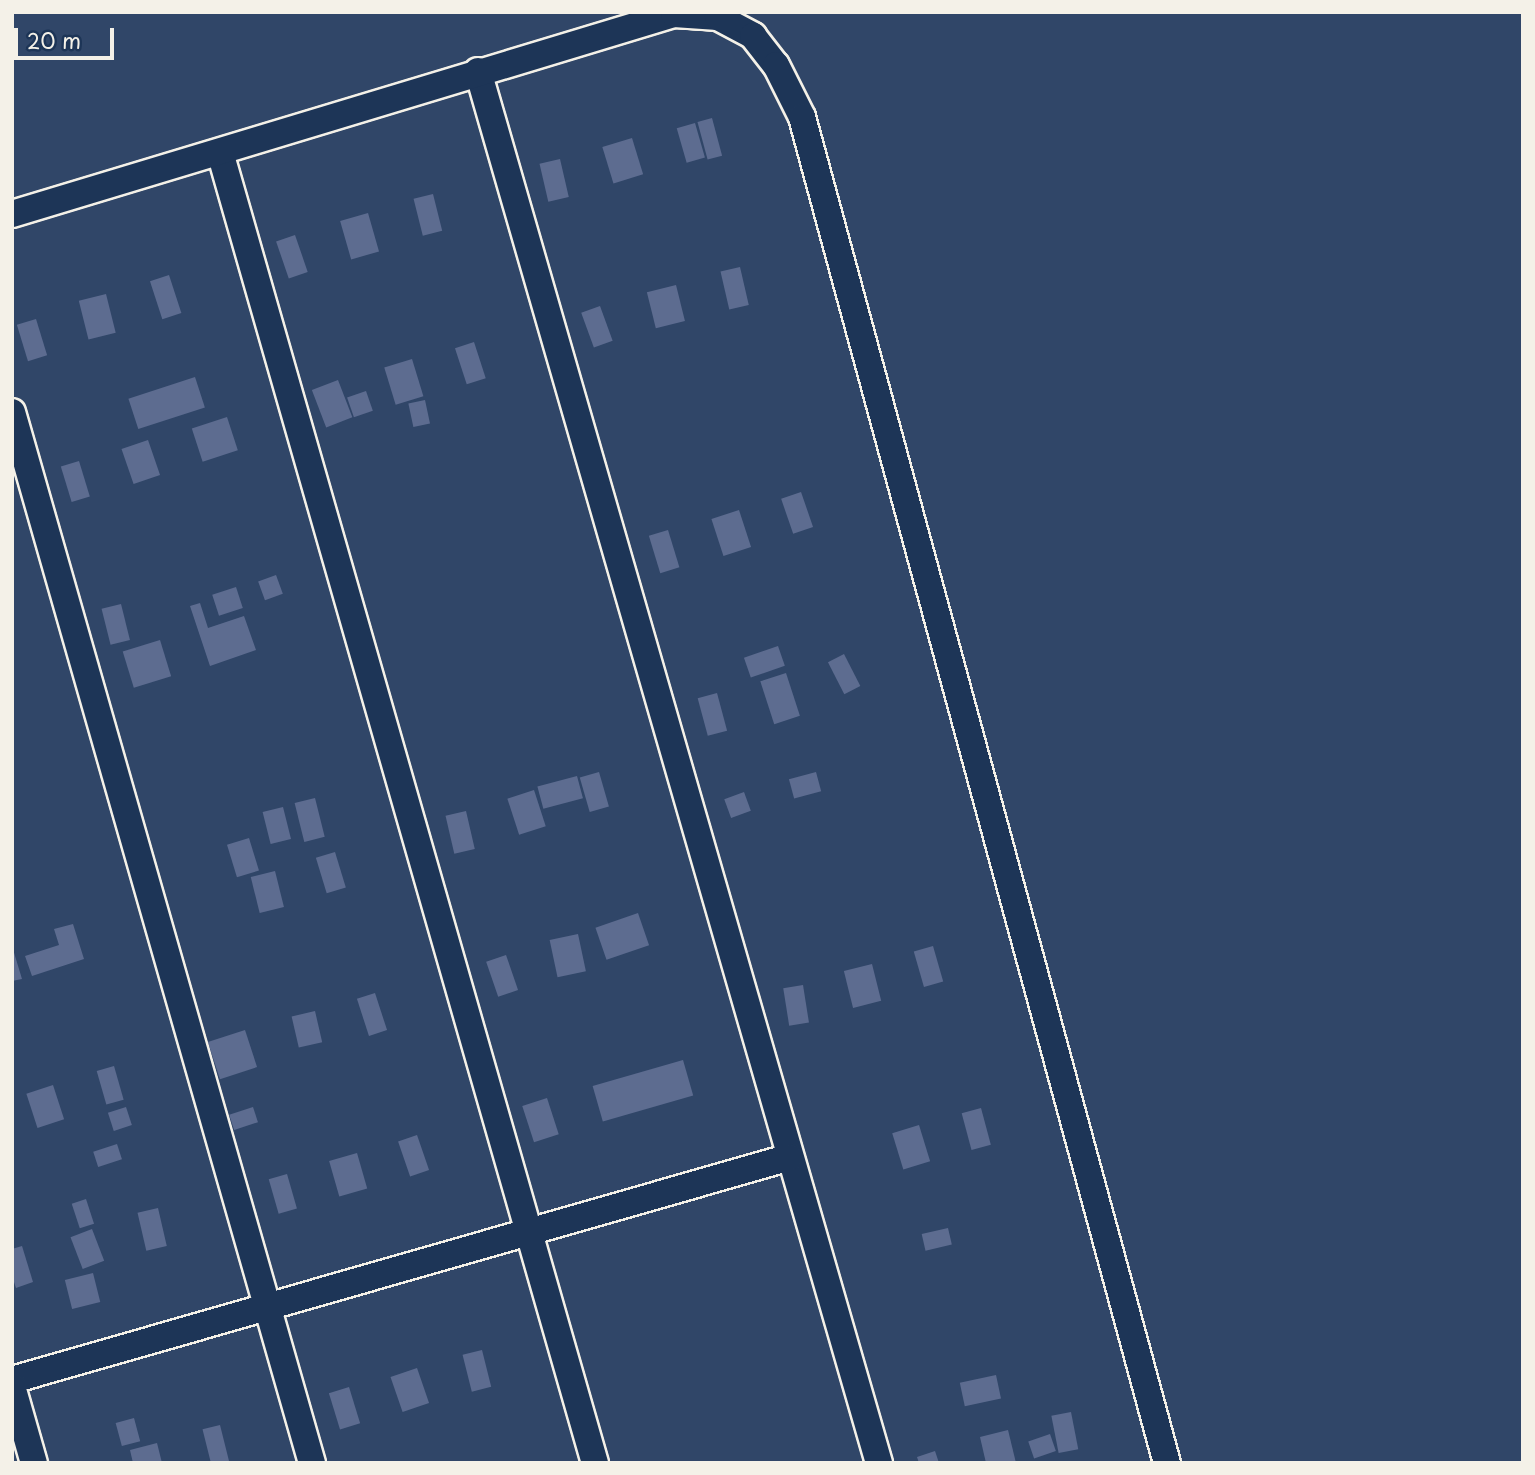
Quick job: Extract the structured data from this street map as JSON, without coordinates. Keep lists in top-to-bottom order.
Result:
{
  "scale_bar": "20 m"
}
